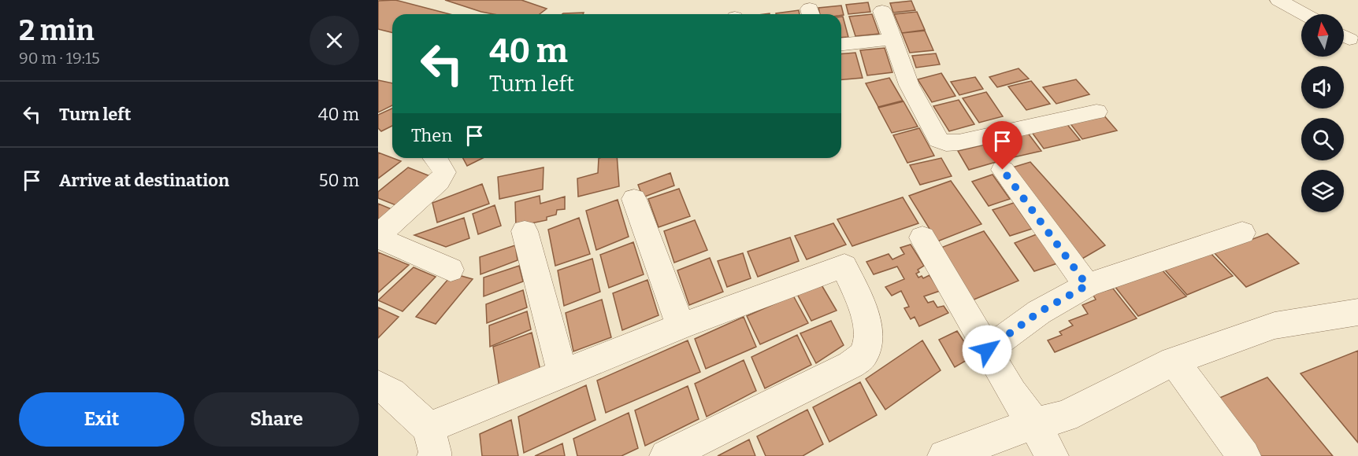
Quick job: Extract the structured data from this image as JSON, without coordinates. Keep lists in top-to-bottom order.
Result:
{
  "north": "top",
  "page": {
    "heading": ["2 min", "90 m · 19:15"],
    "turn": ["40 m", "Turn left"],
    "list": [
      {
        "name": "Turn left",
        "value": "40 m"
      },
      {
        "name": "Arrive at destination",
        "value": "50 m"
      }
    ],
    "then": "Then",
    "buttons": ["Exit", "Share"]
  }
}
